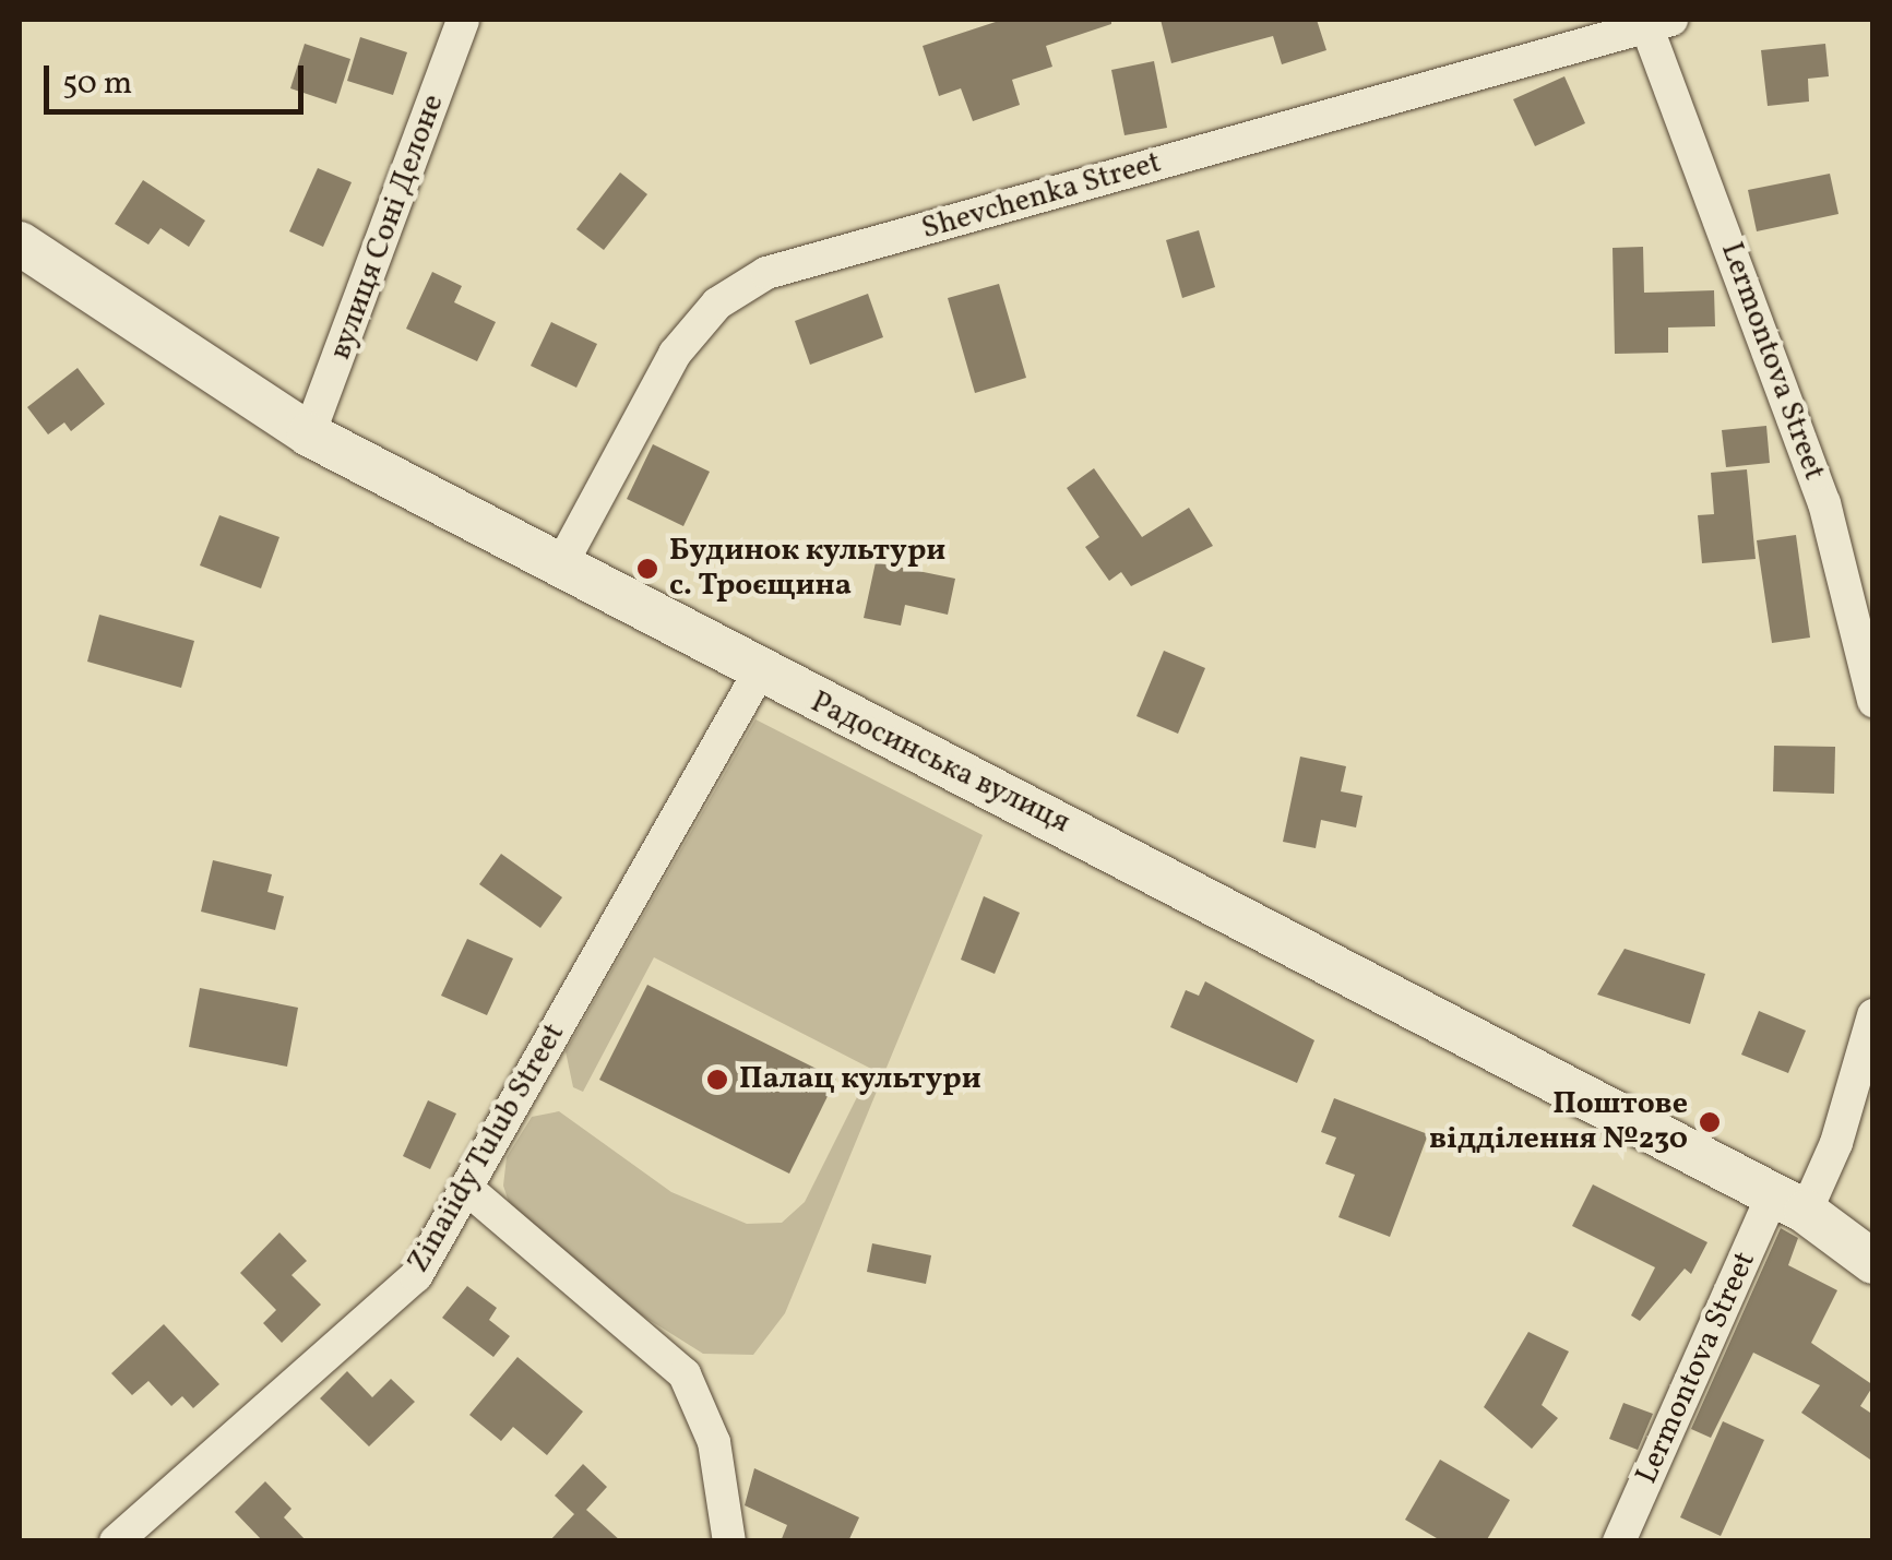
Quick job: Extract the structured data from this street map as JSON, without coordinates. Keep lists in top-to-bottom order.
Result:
{
  "streets": {
    "street": [
      "Shevchenka Street",
      "вулиця Соні Делоне",
      "Lermontova Street",
      "Радосинська вулиця",
      "Zinaiidy Tulub Street"
    ]
  },
  "crossings": [
    ["Shevchenka Street", "Lermontova Street"],
    ["Shevchenka Street", "Радосинська вулиця"],
    ["вулиця Соні Делоне", "Радосинська вулиця"],
    ["Lermontova Street", "Радосинська вулиця"],
    ["Радосинська вулиця", "Zinaiidy Tulub Street"]
  ],
  "places": ["Будинок культури с. Троєщина", "Палац культури", "Поштове відділення №230"],
  "scale_bar": "50 m"
}
